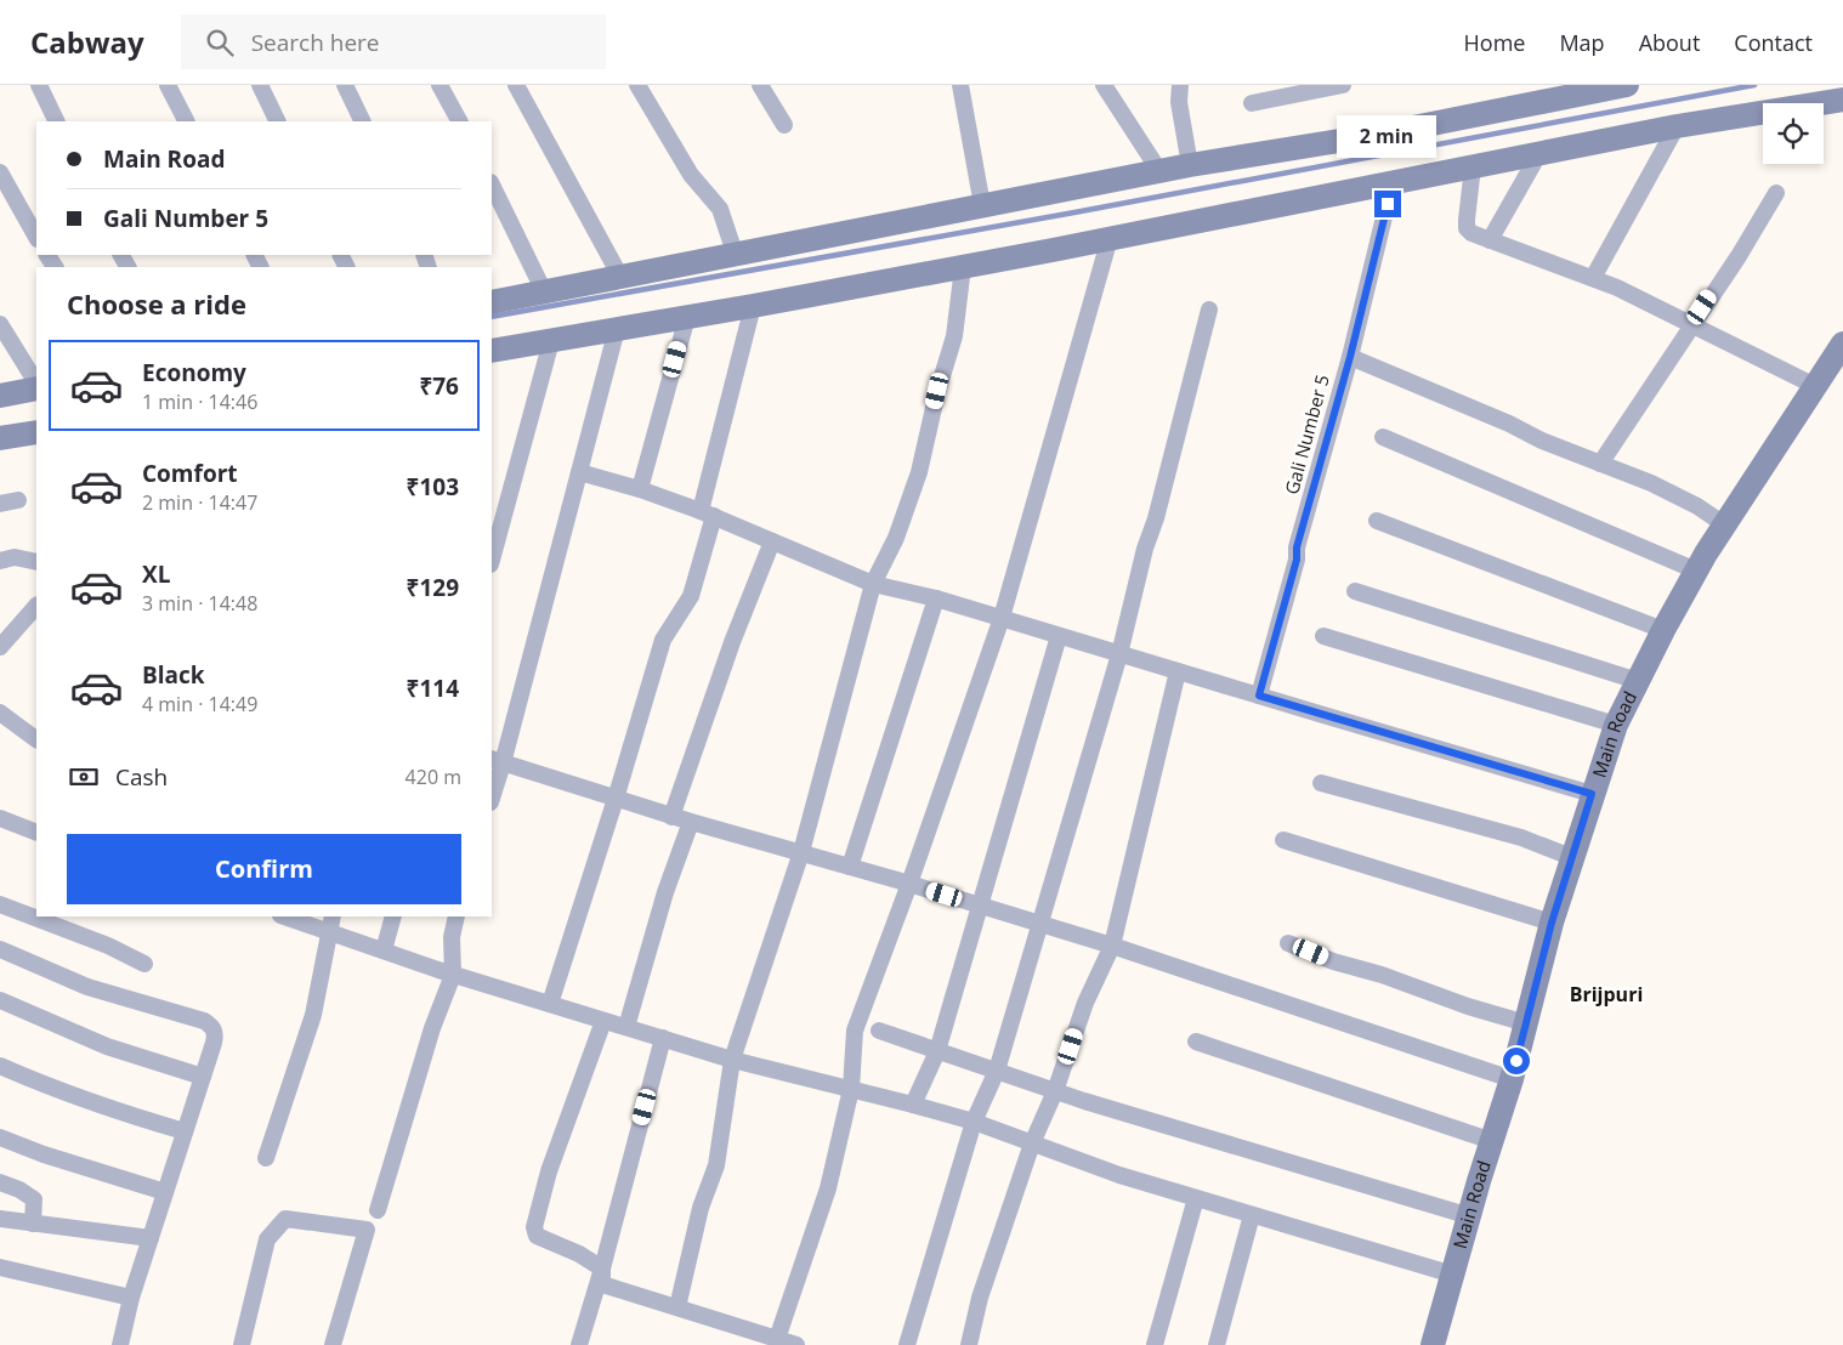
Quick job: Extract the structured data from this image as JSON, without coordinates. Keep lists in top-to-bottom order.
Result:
{
  "streets": {
    "street": ["Gali Number 5", "Main Road"]
  },
  "districts": ["Brijpuri"],
  "page": {
    "header": "Cabway",
    "search": "Search here",
    "nav": [
      "Home",
      "Map",
      "About",
      "Contact"
    ],
    "bubble": "2 min",
    "banner": ["Main Road", "Gali Number 5"],
    "heading": "Choose a ride",
    "list": [
      {
        "name": "Economy",
        "note": "1 min · 14:46",
        "value": "₹76"
      },
      {
        "name": "Comfort",
        "note": "2 min · 14:47",
        "value": "₹103"
      },
      {
        "name": "XL",
        "note": "3 min · 14:48",
        "value": "₹129"
      },
      {
        "name": "Black",
        "note": "4 min · 14:49",
        "value": "₹114"
      }
    ],
    "pay": ["Cash", "420 m"],
    "buttons": "Confirm"
  }
}
